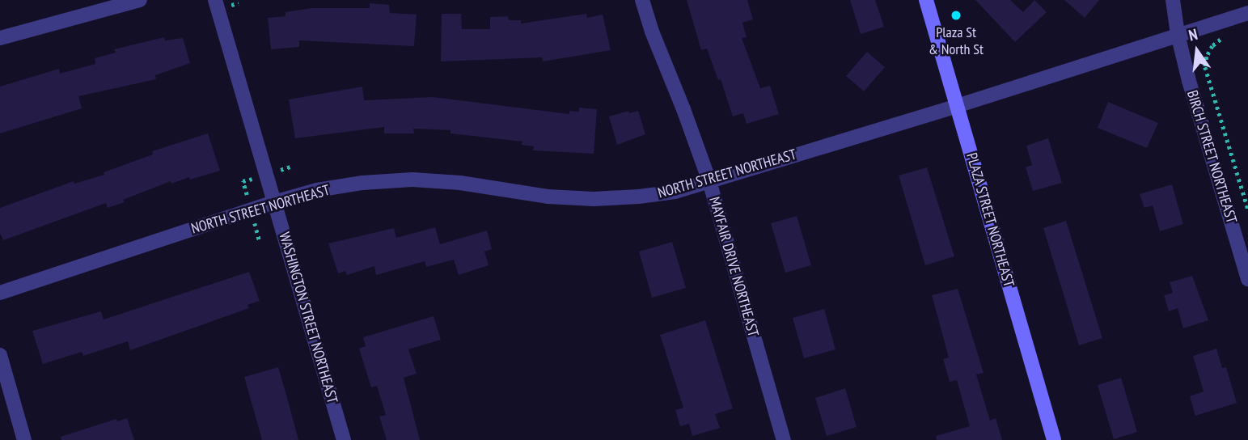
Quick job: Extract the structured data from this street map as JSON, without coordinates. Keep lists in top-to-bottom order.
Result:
{
  "streets": {
    "main road": ["PLAZA STREET NORTHEAST"],
    "street": [
      "BIRCH STREET NORTHEAST",
      "NORTH STREET NORTHEAST",
      "MAYFAIR DRIVE NORTHEAST",
      "WASHINGTON STREET NORTHEAST"
    ]
  },
  "crossings": [
    ["BIRCH STREET NORTHEAST", "NORTH STREET NORTHEAST"],
    ["NORTH STREET NORTHEAST", "PLAZA STREET NORTHEAST"],
    ["NORTH STREET NORTHEAST", "MAYFAIR DRIVE NORTHEAST"],
    ["NORTH STREET NORTHEAST", "WASHINGTON STREET NORTHEAST"]
  ],
  "places": ["Plaza St & North St"],
  "north": "top"
}
